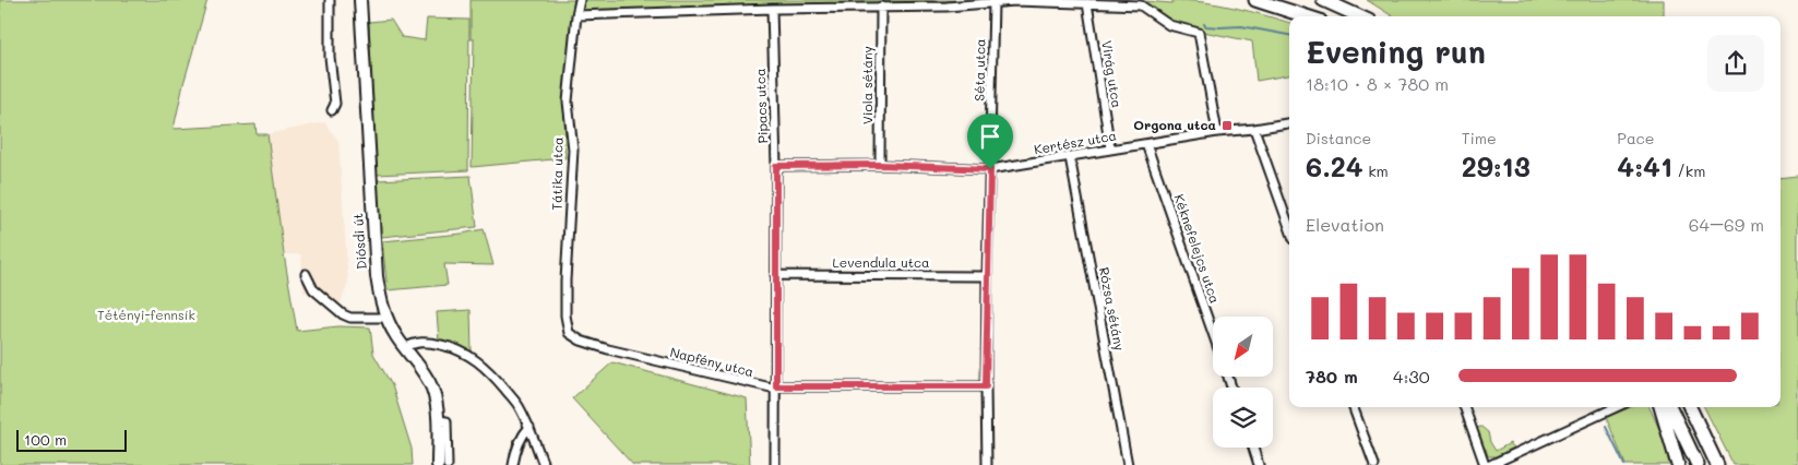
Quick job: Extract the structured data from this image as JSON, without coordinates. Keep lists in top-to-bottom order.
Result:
{
  "streets": {
    "main road": ["Diósdi út"],
    "street": [
      "Séta utca",
      "Virág utca",
      "Viola sétány",
      "Pipacs utca",
      "Kertész utca",
      "Tátika utca",
      "Kéknefelejcs utca",
      "Levendula utca",
      "Rózsa sétány",
      "Napfény utca"
    ]
  },
  "crossings": [
    ["Séta utca", "Kertész utca"],
    ["Séta utca", "Levendula utca"],
    ["Séta utca", "Napfény utca"],
    ["Virág utca", "Kertész utca"],
    ["Viola sétány", "Kertész utca"],
    ["Pipacs utca", "Kertész utca"],
    ["Pipacs utca", "Levendula utca"],
    ["Pipacs utca", "Napfény utca"],
    ["Kertész utca", "Kéknefelejcs utca"],
    ["Kertész utca", "Rózsa sétány"],
    ["Tátika utca", "Napfény utca"]
  ],
  "parks": ["Tétényi-fennsík"],
  "places": {
    "transit": ["Orgona utca"]
  },
  "scale_bar": "100 m",
  "north": "bottom left",
  "page": {
    "heading": ["Evening run", "18:10 · 8 × 780 m"],
    "stats": [
      ["Distance", "6.24 km"],
      ["Time", "29:13"],
      ["Pace", "4:41 /km"]
    ],
    "chart": ["Elevation", "64–69 m"],
    "list": [
      {
        "name": "780 m",
        "note": "4:30"
      }
    ],
    "scale": "100 m"
  }
}
